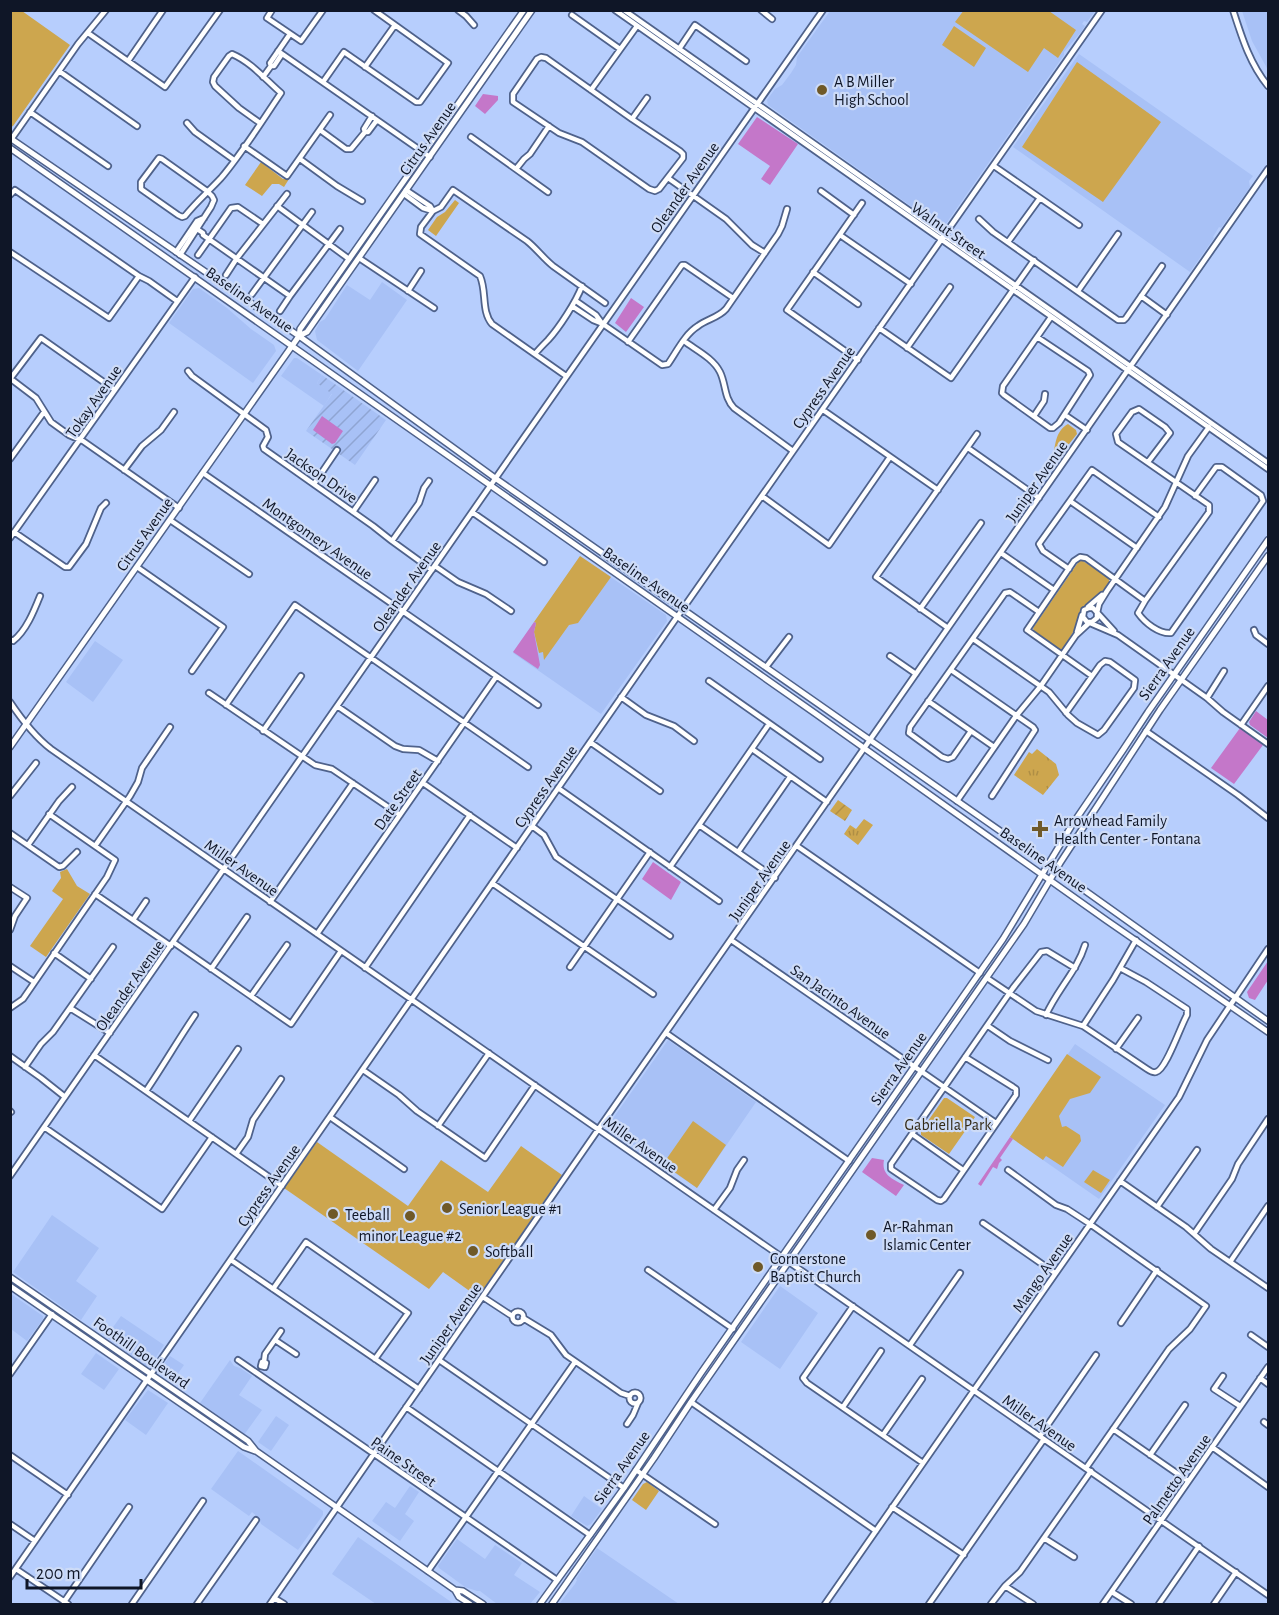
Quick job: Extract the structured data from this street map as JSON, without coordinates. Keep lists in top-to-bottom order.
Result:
{
  "streets": {
    "main road": [
      "Citrus Avenue",
      "Baseline Avenue",
      "Sierra Avenue",
      "Foothill Boulevard"
    ],
    "street": [
      "Oleander Avenue",
      "Walnut Street",
      "Cypress Avenue",
      "Tokay Avenue",
      "Jackson Drive",
      "Juniper Avenue",
      "Montgomery Avenue",
      "Date Street",
      "Miller Avenue",
      "San Jacinto Avenue",
      "Mango Avenue",
      "Paine Street",
      "Palmetto Avenue"
    ]
  },
  "crossings": [
    ["Citrus Avenue", "Baseline Avenue"],
    ["Citrus Avenue", "Jackson Drive"],
    ["Citrus Avenue", "Montgomery Avenue"],
    ["Citrus Avenue", "Miller Avenue"],
    ["Oleander Avenue", "Walnut Street"],
    ["Oleander Avenue", "Baseline Avenue"],
    ["Oleander Avenue", "Jackson Drive"],
    ["Oleander Avenue", "Montgomery Avenue"],
    ["Oleander Avenue", "Miller Avenue"],
    ["Walnut Street", "Cypress Avenue"],
    ["Walnut Street", "Juniper Avenue"],
    ["Baseline Avenue", "Cypress Avenue"],
    ["Baseline Avenue", "Tokay Avenue"],
    ["Baseline Avenue", "Juniper Avenue"],
    ["Baseline Avenue", "Sierra Avenue"],
    ["Baseline Avenue", "Mango Avenue"],
    ["Cypress Avenue", "Miller Avenue"],
    ["Cypress Avenue", "Foothill Boulevard"],
    ["Juniper Avenue", "Miller Avenue"],
    ["Juniper Avenue", "San Jacinto Avenue"],
    ["Juniper Avenue", "Foothill Boulevard"],
    ["Juniper Avenue", "Paine Street"],
    ["Montgomery Avenue", "Date Street"],
    ["Sierra Avenue", "Miller Avenue"],
    ["Sierra Avenue", "San Jacinto Avenue"],
    ["Sierra Avenue", "Paine Street"],
    ["Date Street", "Miller Avenue"],
    ["Miller Avenue", "Mango Avenue"],
    ["Miller Avenue", "Palmetto Avenue"]
  ],
  "parks": ["Gabriella Park"],
  "places": {
    "other": [
      "A B Miller High School",
      "Senior League #1",
      "Teeball",
      "minor League #2",
      "Ar-Rahman Islamic Center",
      "Softball",
      "Cornerstone Baptist Church"
    ],
    "health": ["Arrowhead Family Health Center - Fontana"]
  },
  "scale_bar": "200 m"
}
